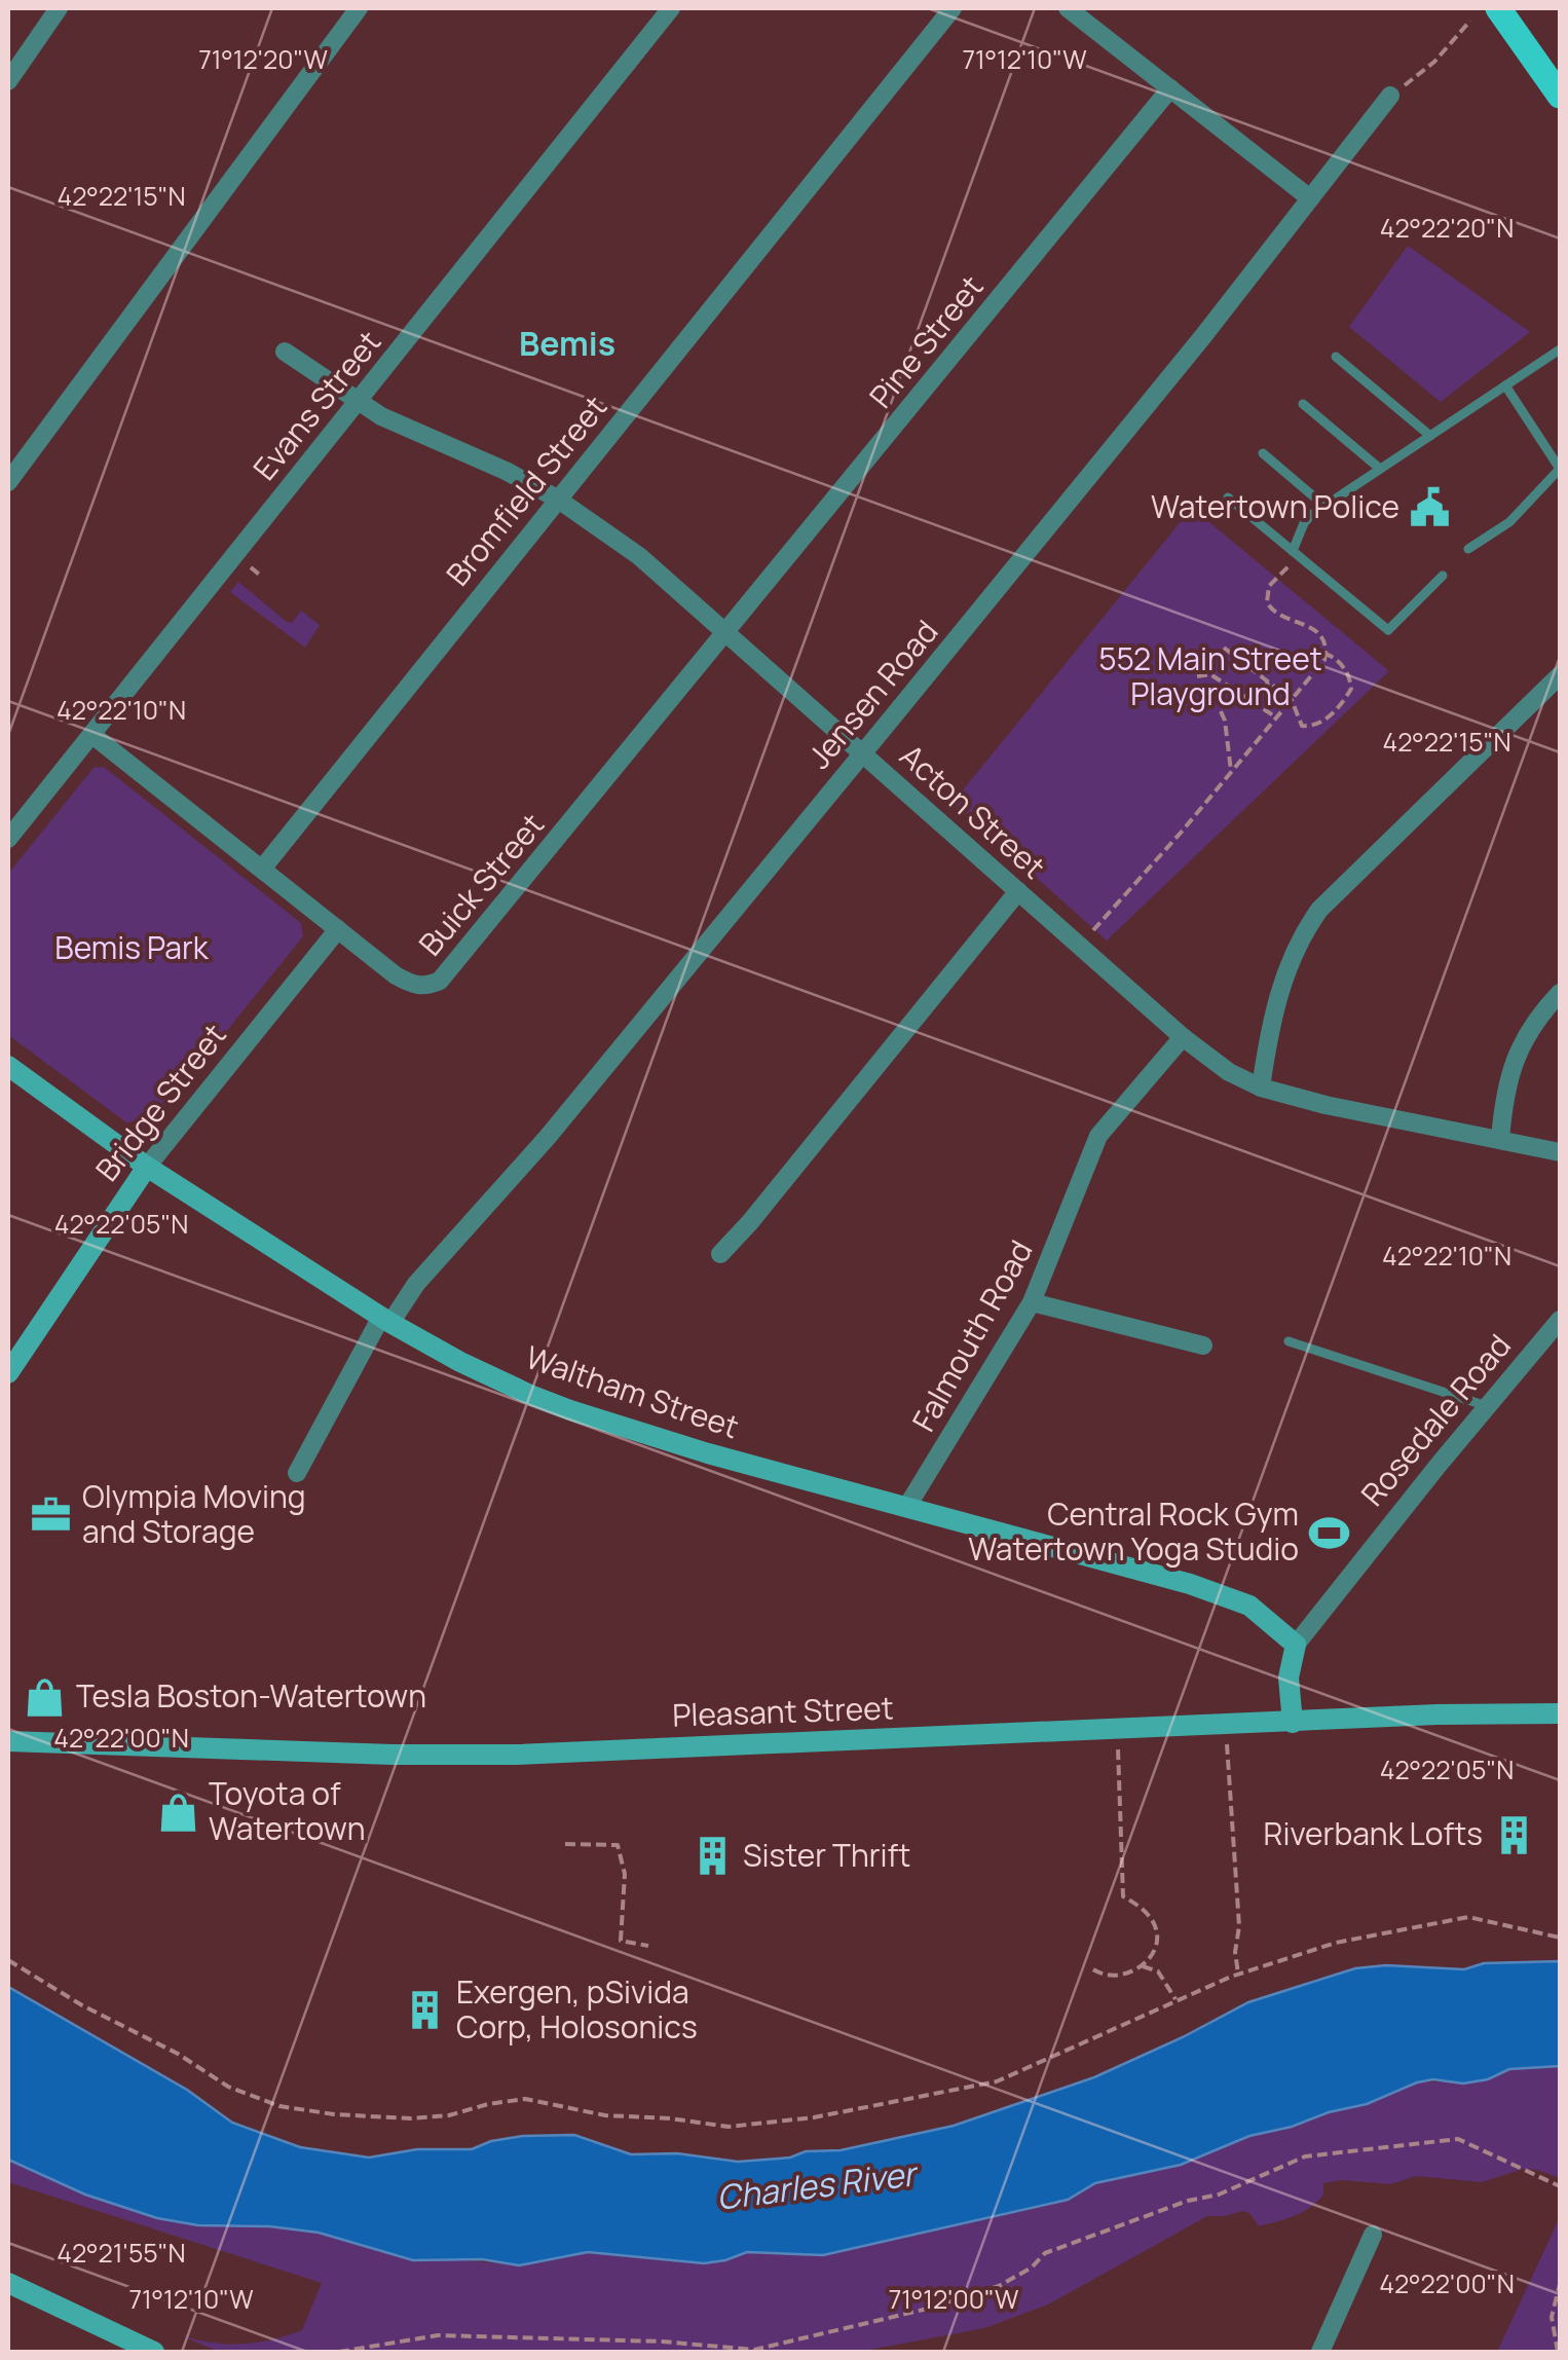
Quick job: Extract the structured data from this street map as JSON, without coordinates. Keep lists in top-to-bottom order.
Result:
{
  "streets": {
    "street": [
      "Pine Street",
      "Evans Street",
      "Bromfield Street",
      "Jensen Road",
      "Acton Street",
      "Buick Street",
      "Bridge Street",
      "Falmouth Road",
      "Waltham Street",
      "Rosedale Road",
      "Pleasant Street"
    ]
  },
  "crossings": [
    ["Pine Street", "Acton Street"],
    ["Pine Street", "Buick Street"],
    ["Evans Street", "Acton Street"],
    ["Evans Street", "Buick Street"],
    ["Bromfield Street", "Acton Street"],
    ["Bromfield Street", "Buick Street"],
    ["Jensen Road", "Acton Street"],
    ["Jensen Road", "Waltham Street"],
    ["Acton Street", "Buick Street"],
    ["Acton Street", "Falmouth Road"],
    ["Buick Street", "Bridge Street"],
    ["Bridge Street", "Waltham Street"],
    ["Falmouth Road", "Waltham Street"],
    ["Waltham Street", "Rosedale Road"]
  ],
  "districts": ["Bemis"],
  "water": ["Charles River"],
  "parks": ["552 Main Street Playground", "Bemis Park"],
  "places": {
    "public building": ["Watertown Police"],
    "office": ["Olympia Moving and Storage"],
    "sports": ["Central Rock Gym Watertown Yoga Studio"],
    "shop": ["Tesla Boston-Watertown", "Toyota of Watertown"],
    "building": ["Riverbank Lofts", "Sister Thrift", "Exergen, pSivida Corp, Holosonics"]
  },
  "coordinates": [
    "71°12'20\"W",
    "71°12'10\"W",
    "42°22'15\"N",
    "42°22'20\"N",
    "42°22'10\"N",
    "42°22'05\"N",
    "42°22'00\"N",
    "42°21'55\"N",
    "71°12'00\"W"
  ]
}
